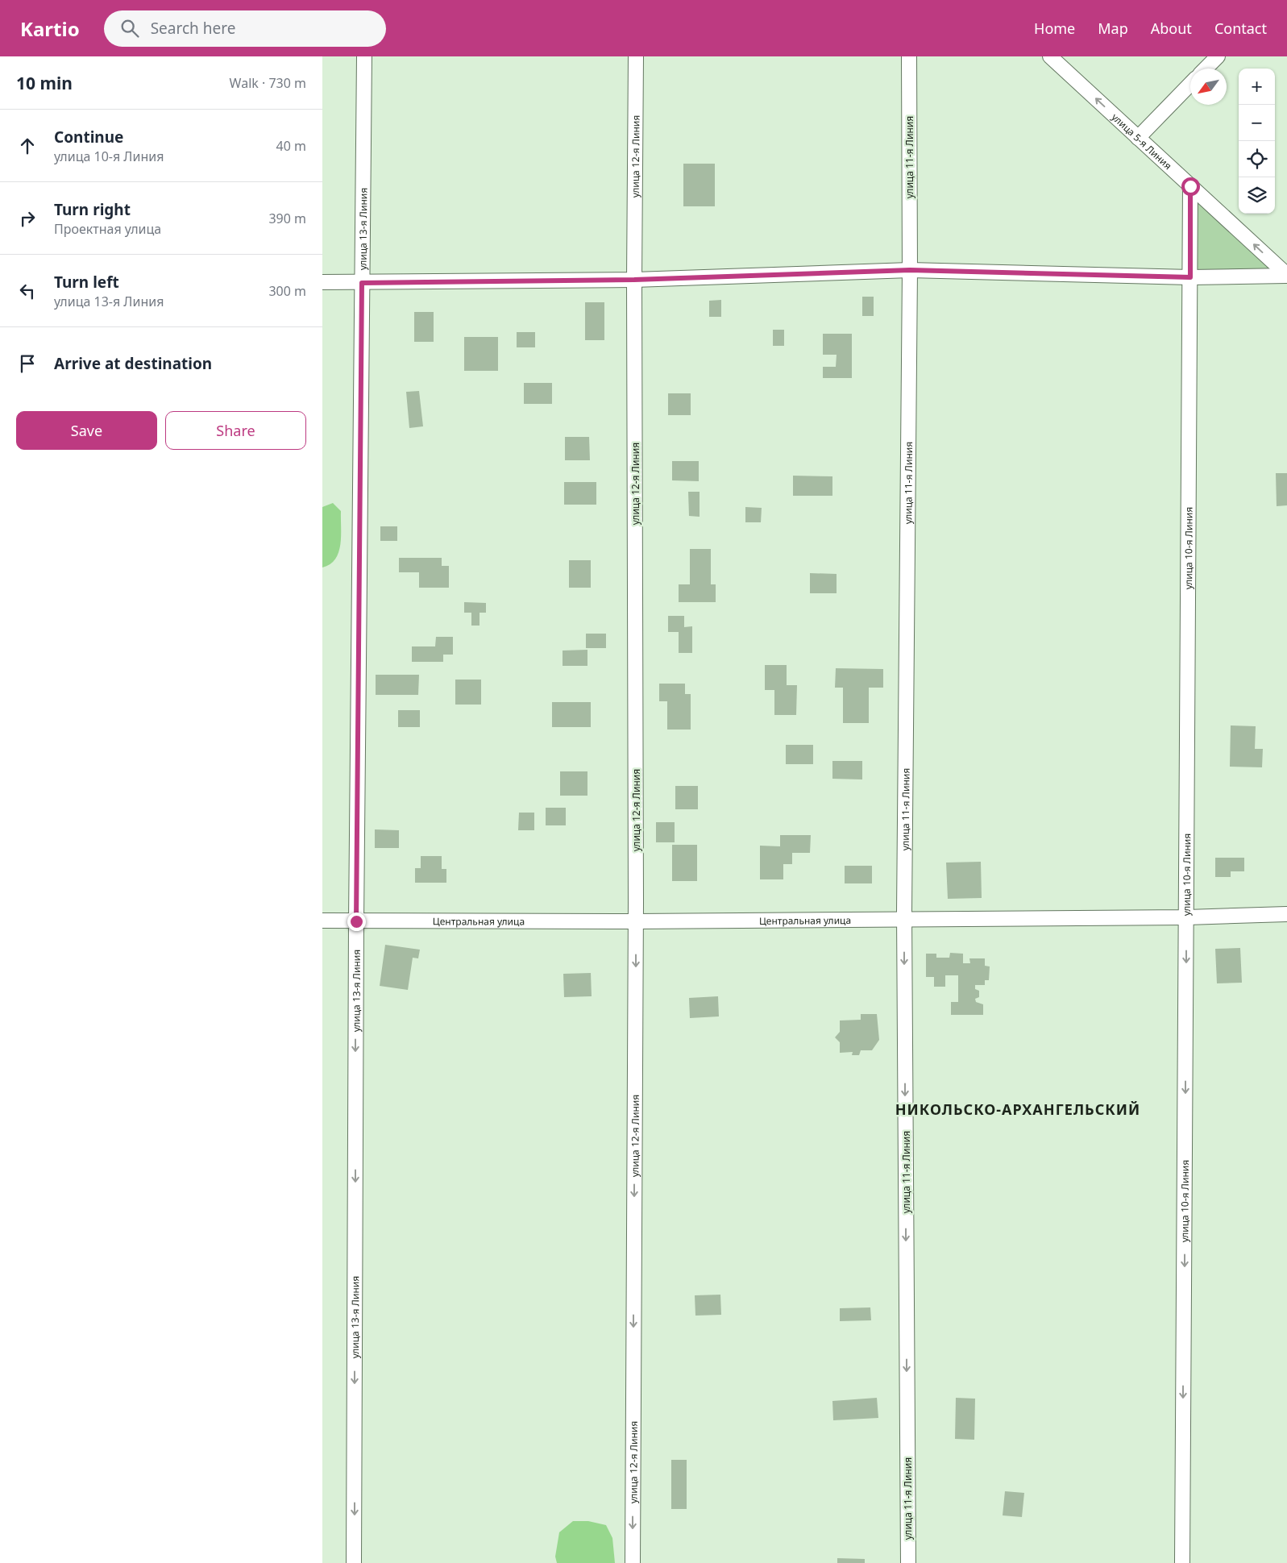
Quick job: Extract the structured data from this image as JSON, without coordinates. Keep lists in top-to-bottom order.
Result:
{
  "streets": {
    "street": [
      "улица 5-я Линия",
      "улица 12-я Линия",
      "улица 11-я Линия",
      "улица 13-я Линия",
      "улица 10-я Линия",
      "Центральная улица"
    ]
  },
  "crossings": [
    ["улица 5-я Линия", "улица 10-я Линия"],
    ["улица 12-я Линия", "Центральная улица"],
    ["улица 11-я Линия", "Центральная улица"],
    ["улица 13-я Линия", "Центральная улица"],
    ["улица 10-я Линия", "Центральная улица"]
  ],
  "one_way": [
    "улица 5-я Линия",
    "улица 12-я Линия",
    "улица 11-я Линия",
    "улица 13-я Линия",
    "улица 10-я Линия"
  ],
  "districts": ["НИКОЛЬСКО-АРХАНГЕЛЬСКИЙ"],
  "north": "bottom left",
  "page": {
    "header": "Kartio",
    "search": "Search here",
    "nav": [
      "Home",
      "Map",
      "About",
      "Contact"
    ],
    "heading": ["10 min", "Walk · 730 m"],
    "map_buttons": ["+", "−"],
    "list": [
      ["Continue", "улица 10-я Линия", "40 m"],
      ["Turn right", "Проектная улица", "390 m"],
      ["Turn left", "улица 13-я Линия", "300 m"],
      "Arrive at destination"
    ],
    "buttons": ["Save", "Share"]
  }
}
